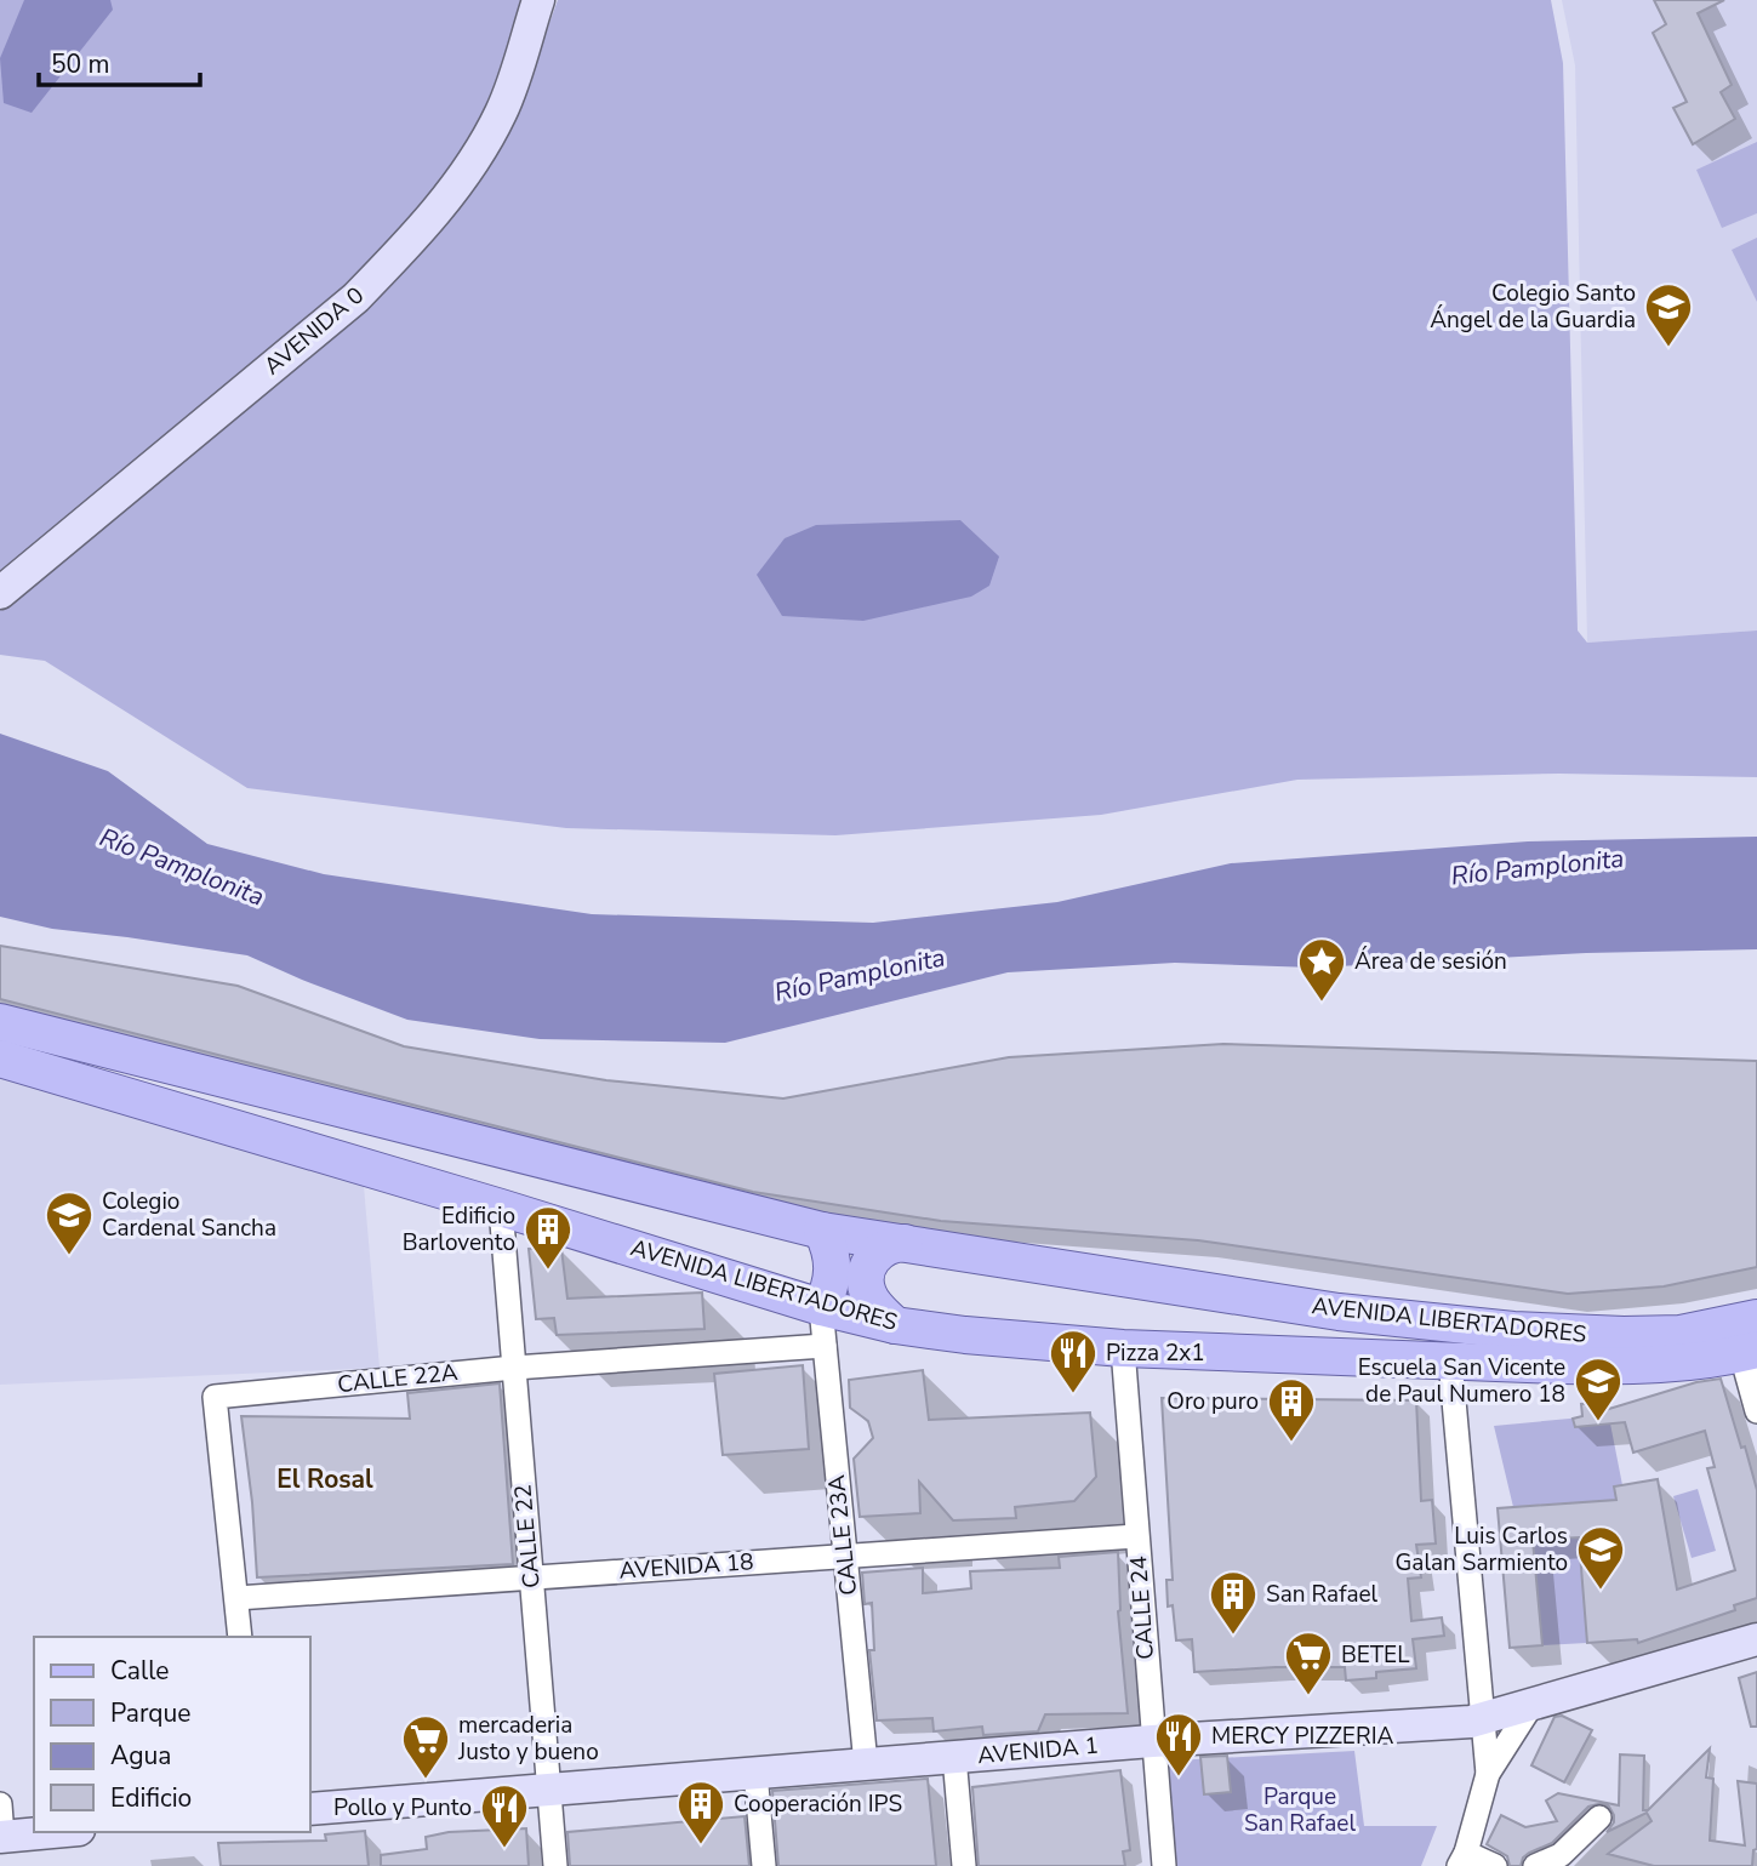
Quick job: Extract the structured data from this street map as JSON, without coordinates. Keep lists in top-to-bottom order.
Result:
{
  "streets": {
    "main road": ["AVENIDA LIBERTADORES"],
    "street": [
      "AVENIDA 0",
      "CALLE 22A",
      "CALLE 23A",
      "CALLE 22",
      "AVENIDA 18",
      "CALLE 24",
      "AVENIDA 1"
    ]
  },
  "crossings": [
    ["AVENIDA LIBERTADORES", "CALLE 23A"],
    ["AVENIDA LIBERTADORES", "CALLE 22"],
    ["AVENIDA LIBERTADORES", "CALLE 24"],
    ["CALLE 22A", "CALLE 23A"],
    ["CALLE 22A", "CALLE 22"],
    ["CALLE 22A", "AVENIDA 18"],
    ["CALLE 23A", "AVENIDA 18"],
    ["CALLE 23A", "AVENIDA 1"],
    ["CALLE 22", "AVENIDA 18"],
    ["CALLE 22", "AVENIDA 1"],
    ["AVENIDA 18", "CALLE 24"],
    ["CALLE 24", "AVENIDA 1"]
  ],
  "districts": ["El Rosal"],
  "water": ["Río Pamplonita"],
  "parks": ["Parque San Rafael"],
  "places": {
    "school or university": [
      "Colegio Santo Ángel de la Guardia",
      "Colegio Cardenal Sancha",
      "Escuela San Vicente de Paul Numero 18",
      "Luis Carlos Galan Sarmiento"
    ],
    "place": ["Área de sesión"],
    "building": [
      "Edificio Barlovento",
      "Oro puro",
      "San Rafael",
      "Cooperación IPS"
    ],
    "restaurant": ["Pizza 2x1", "MERCY PIZZERIA", "Pollo y Punto"],
    "supermarket": ["BETEL", "mercaderia Justo y bueno"]
  },
  "legend": [
    "Calle",
    "Parque",
    "Agua",
    "Edificio"
  ],
  "scale_bar": "50 m"
}
